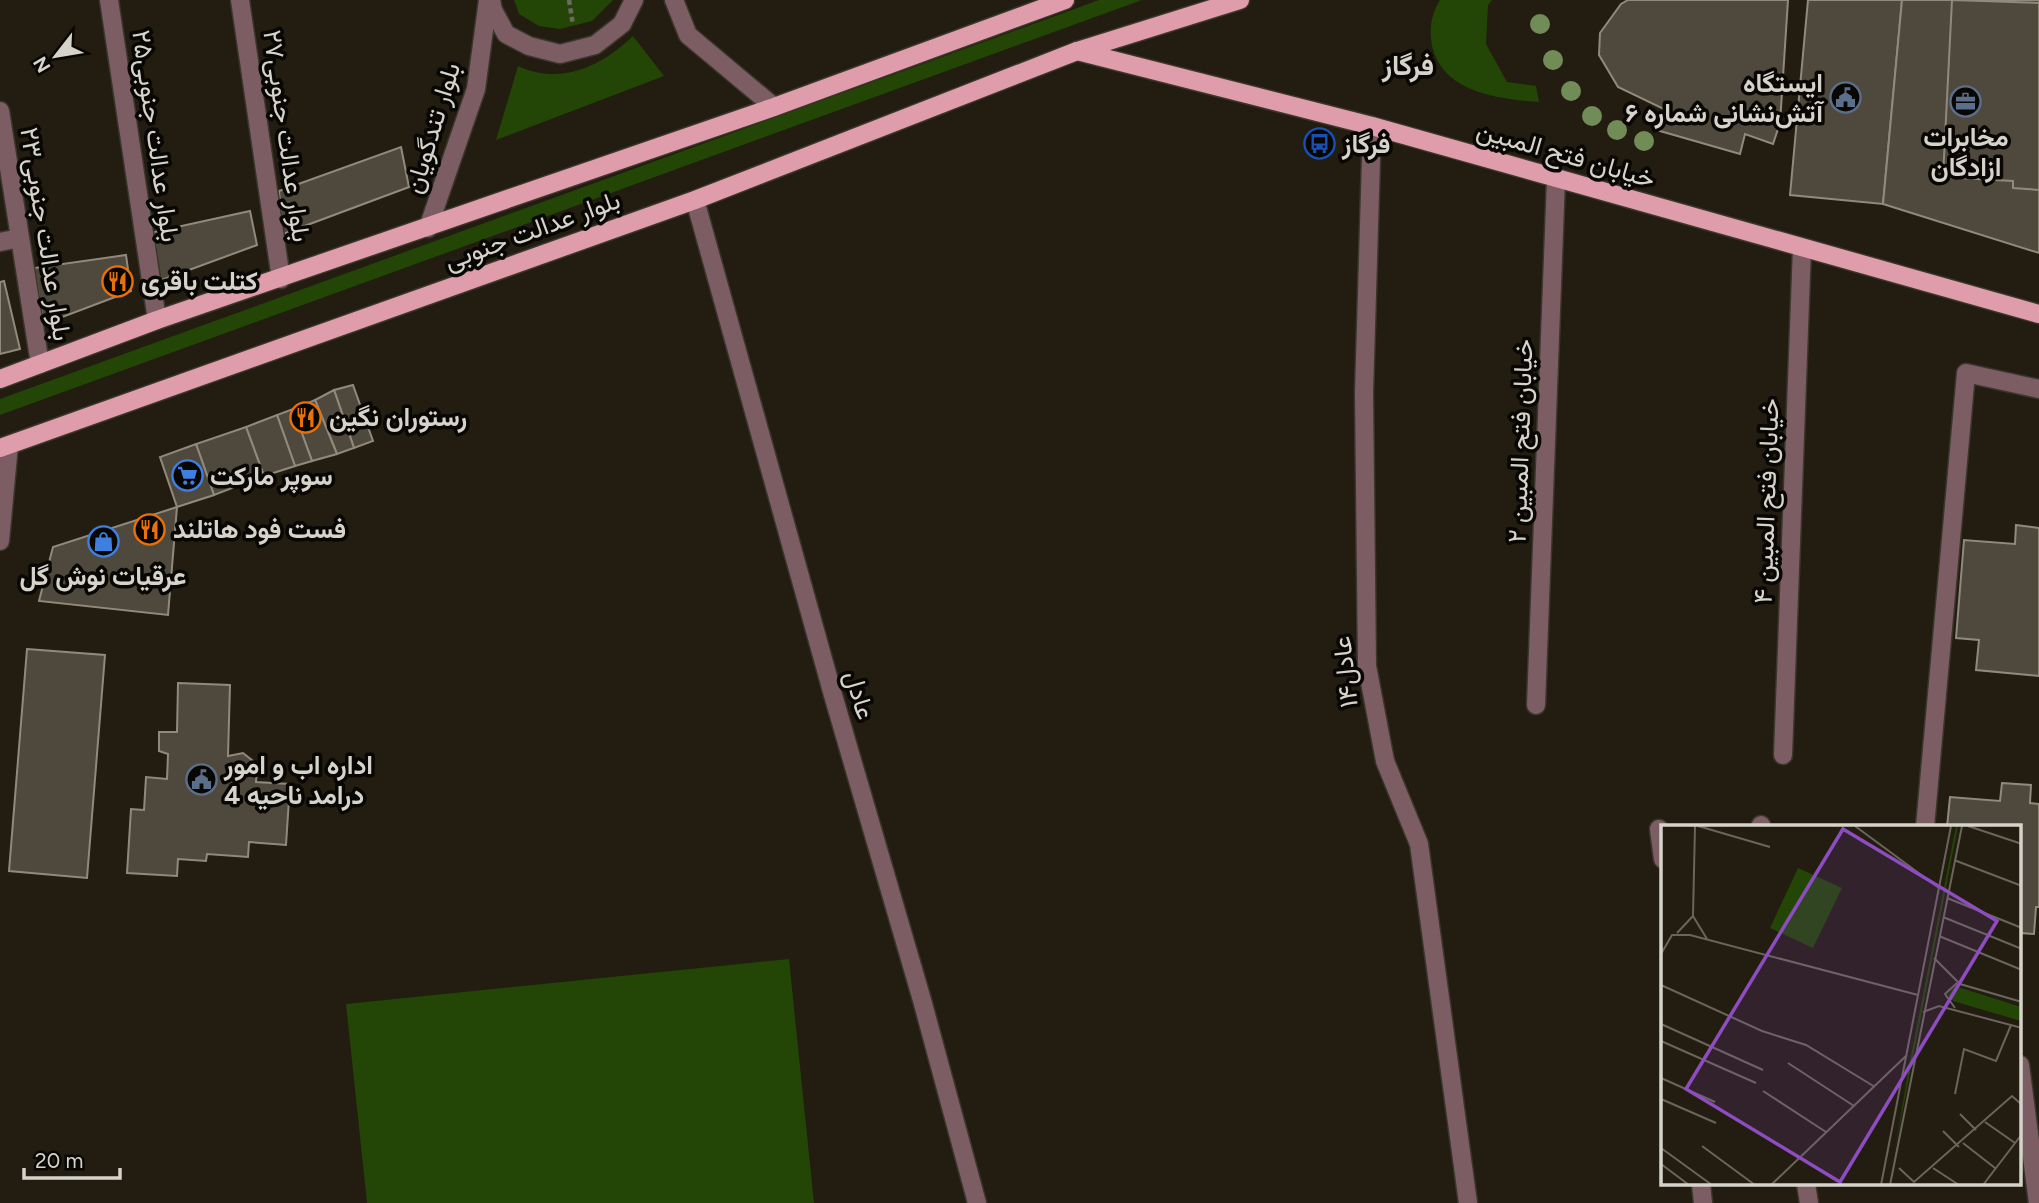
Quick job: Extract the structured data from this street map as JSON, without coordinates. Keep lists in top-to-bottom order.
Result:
{
  "streets": {
    "main road": ["خیابان فتح المبین", "بلوار عدالت جنوبی"],
    "street": [
      "بلوار تندگویان",
      "بلوار عدالت جنوبی۲۵",
      "بلوار عدالت جنوبی۲۷",
      "بلوار عدالت جنوبی۲۳",
      "خیابان فتح المبین ۲",
      "خیابان فتح المبین ۴",
      "عادل۱۴",
      "عادل"
    ]
  },
  "crossings": [
    ["خیابان فتح المبین", "بلوار عدالت جنوبی"],
    ["خیابان فتح المبین", "خیابان فتح المبین ۲"],
    ["خیابان فتح المبین", "خیابان فتح المبین ۴"],
    ["خیابان فتح المبین", "عادل۱۴"],
    ["بلوار عدالت جنوبی", "عادل"]
  ],
  "districts": ["فرگاز"],
  "places": {
    "public building": ["ایستگاه آتش‌نشانی شماره ۶", "اداره اب و امور درامد ناحیه 4"],
    "office": ["مخابرات ازادگان"],
    "bus stop": ["فرگاز"],
    "restaurant": ["کتلت باقری", "رستوران نگین", "فست فود هاتلند"],
    "supermarket": ["سوپر مارکت"],
    "shop": ["عرقیات نوش گل"]
  },
  "scale_bar": "20 m",
  "north": "bottom left"
}
